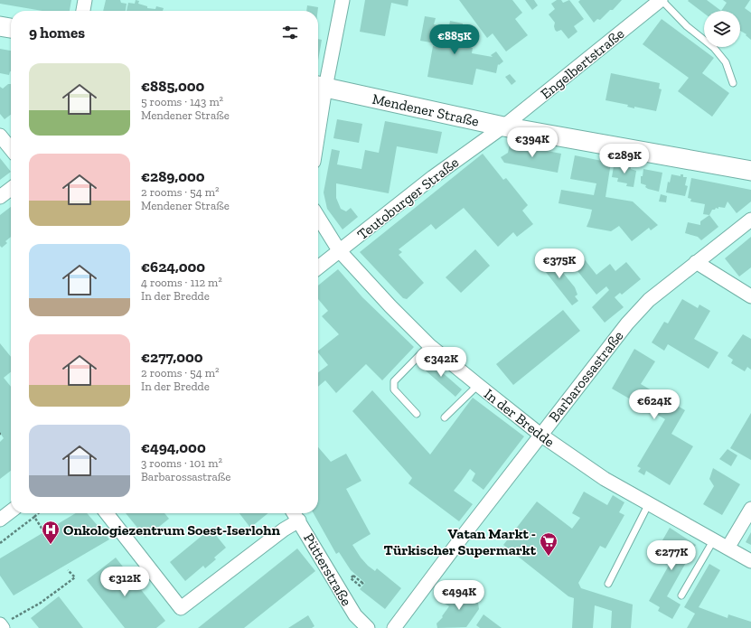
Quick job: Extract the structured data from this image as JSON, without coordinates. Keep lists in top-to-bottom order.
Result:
{
  "streets": {
    "main road": ["Mendener Straße"],
    "street": [
      "Engelbertstraße",
      "Teutoburger Straße",
      "Barbarossastraße",
      "In der Bredde",
      "Pütterstraße"
    ]
  },
  "crossings": [
    ["Engelbertstraße", "Mendener Straße"],
    ["Engelbertstraße", "Teutoburger Straße"],
    ["Mendener Straße", "Teutoburger Straße"],
    ["Teutoburger Straße", "In der Bredde"],
    ["Barbarossastraße", "In der Bredde"]
  ],
  "places": {
    "hospital": ["Onkologiezentrum Soest-Iserlohn"],
    "supermarket": ["Vatan Markt - Türkischer Supermarkt"]
  },
  "page": {
    "heading": "9 homes",
    "price": [
      "€885K",
      "€394K",
      "€289K",
      "€375K",
      "€342K",
      "€624K",
      "€277K",
      "€312K",
      "€494K"
    ],
    "list": [
      {
        "name": "€885,000",
        "note": "5 rooms · 143 m² · Mendener Straße"
      },
      {
        "name": "€289,000",
        "note": "2 rooms · 54 m² · Mendener Straße"
      },
      {
        "name": "€624,000",
        "note": "4 rooms · 112 m² · In der Bredde"
      },
      {
        "name": "€277,000",
        "note": "2 rooms · 54 m² · In der Bredde"
      },
      {
        "name": "€494,000",
        "note": "3 rooms · 101 m² · Barbarossastraße"
      }
    ]
  }
}
